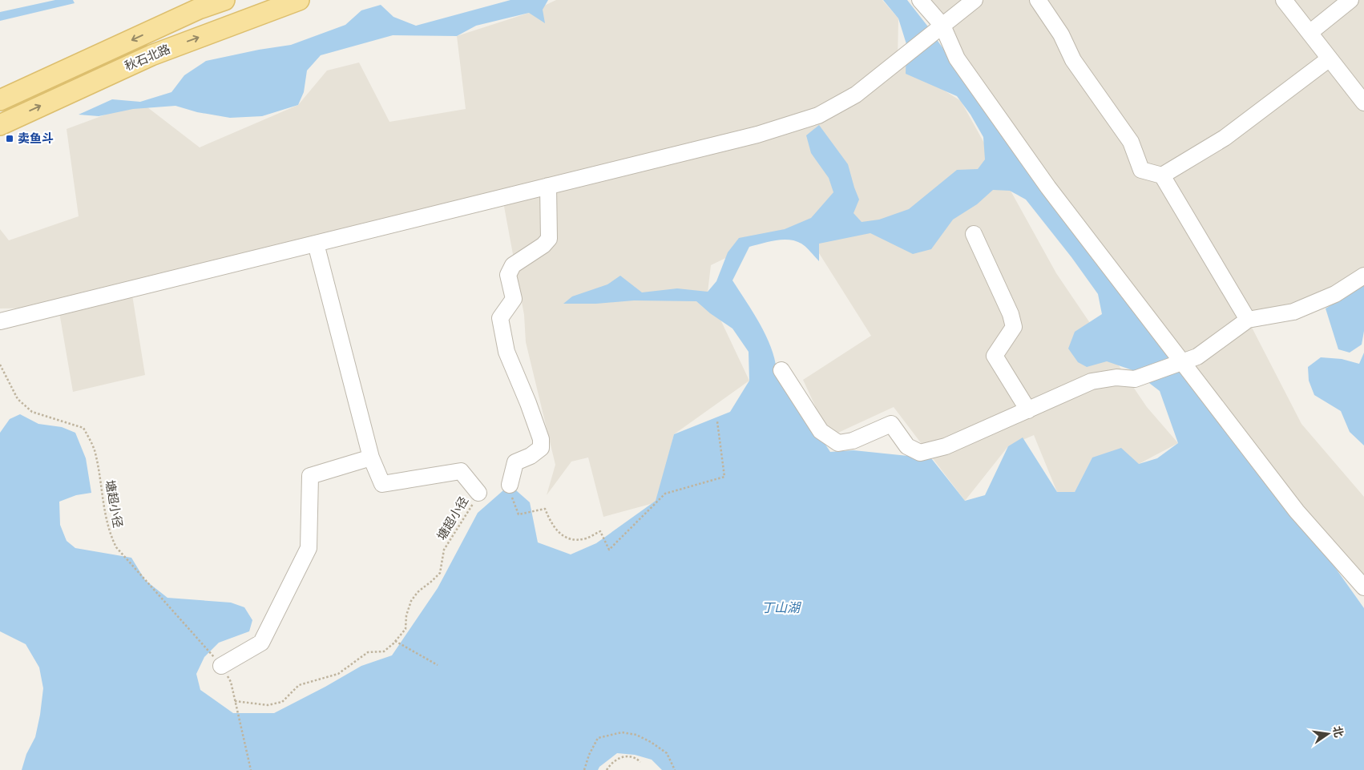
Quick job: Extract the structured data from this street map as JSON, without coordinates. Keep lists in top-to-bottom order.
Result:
{
  "streets": {
    "main road": ["秋石北路"],
    "path": ["塘超小径"]
  },
  "water": ["丁山湖"],
  "places": {
    "transit": ["卖鱼斗"]
  },
  "north": "right"
}
